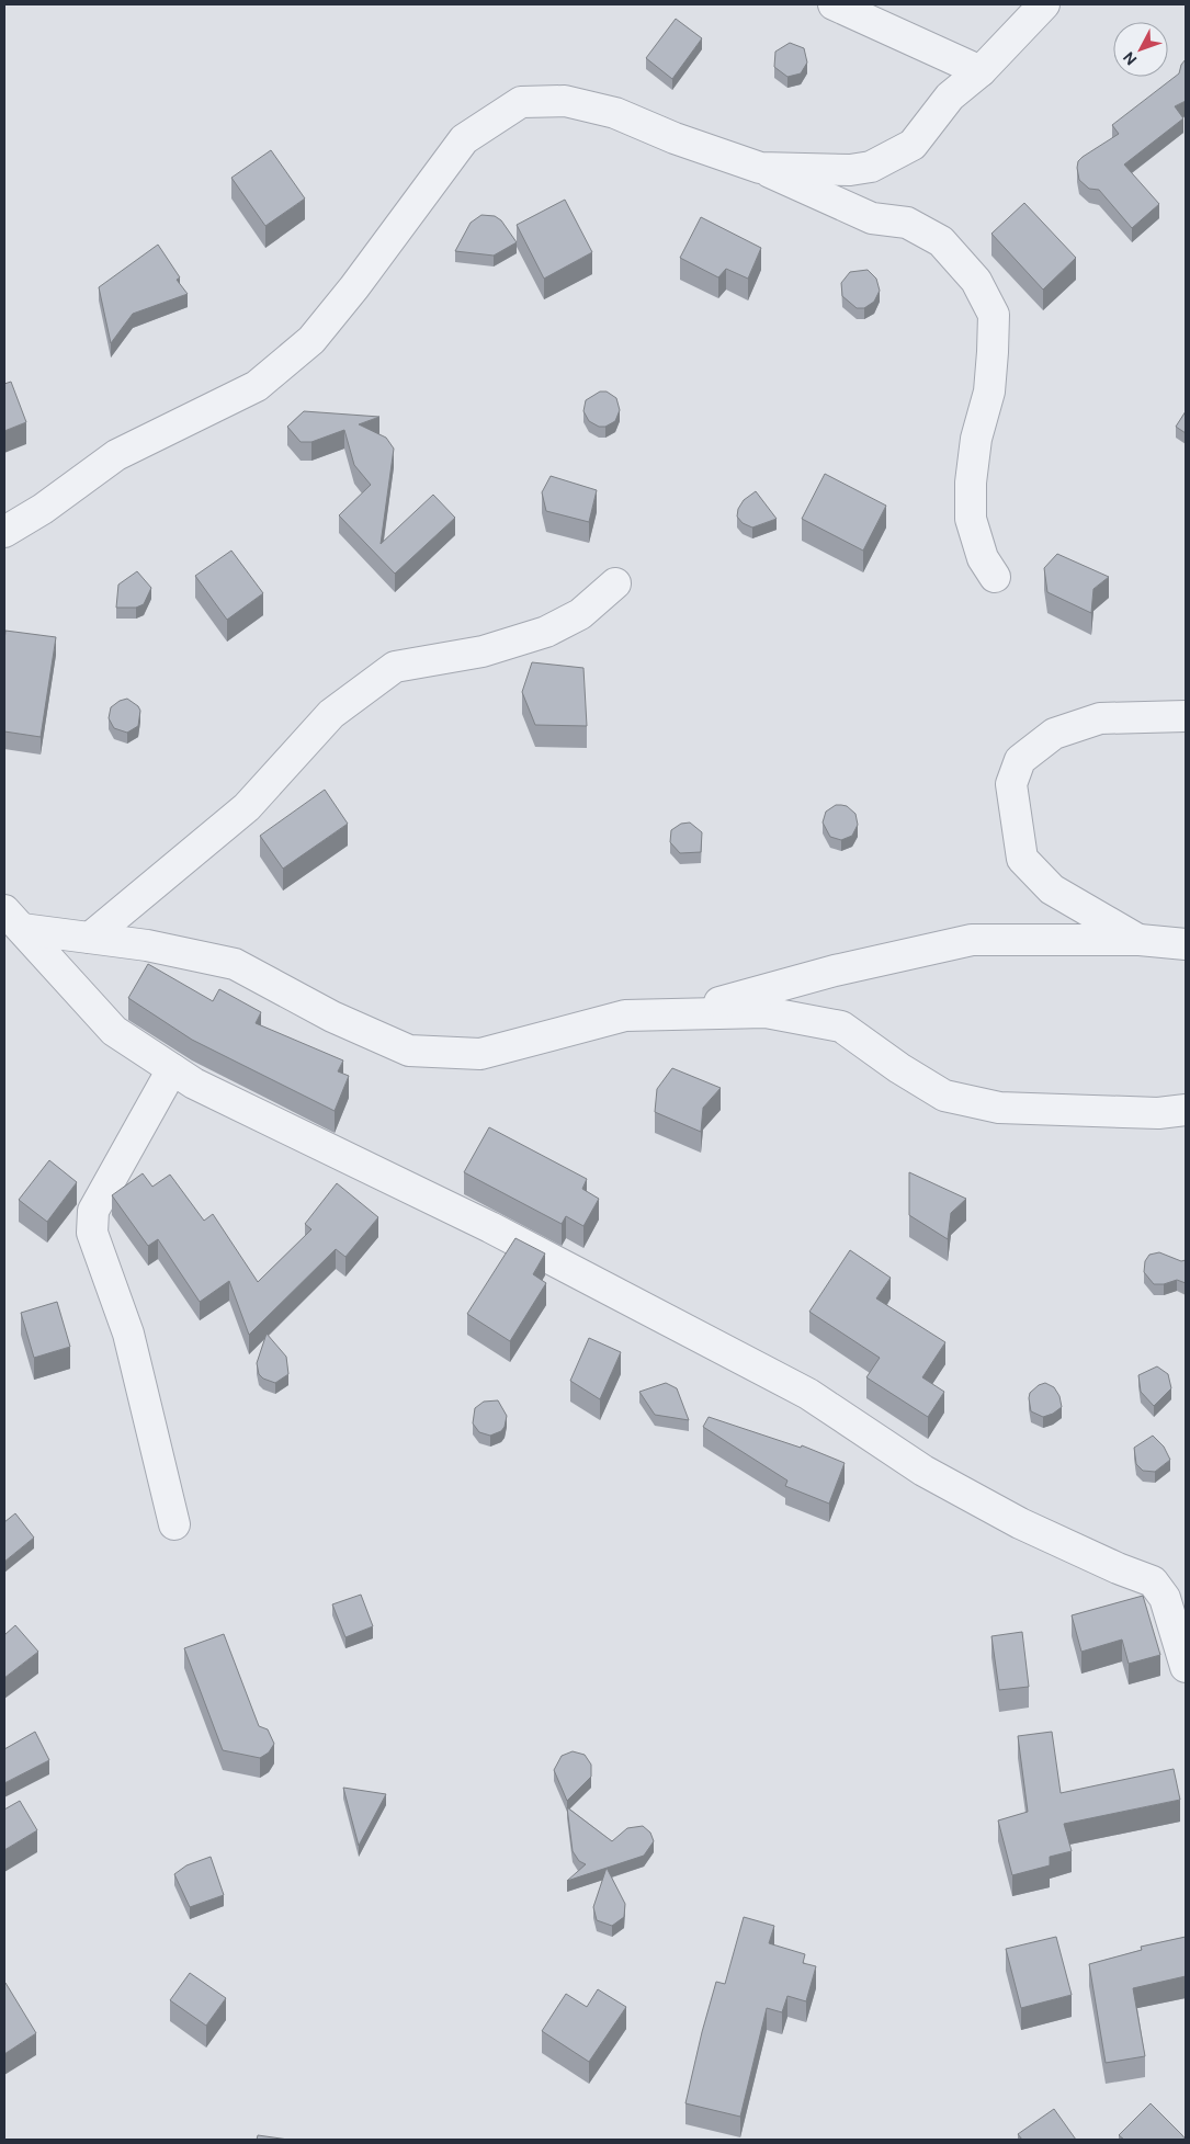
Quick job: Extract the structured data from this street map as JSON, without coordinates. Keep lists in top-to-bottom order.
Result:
{
  "north": "bottom left"
}
